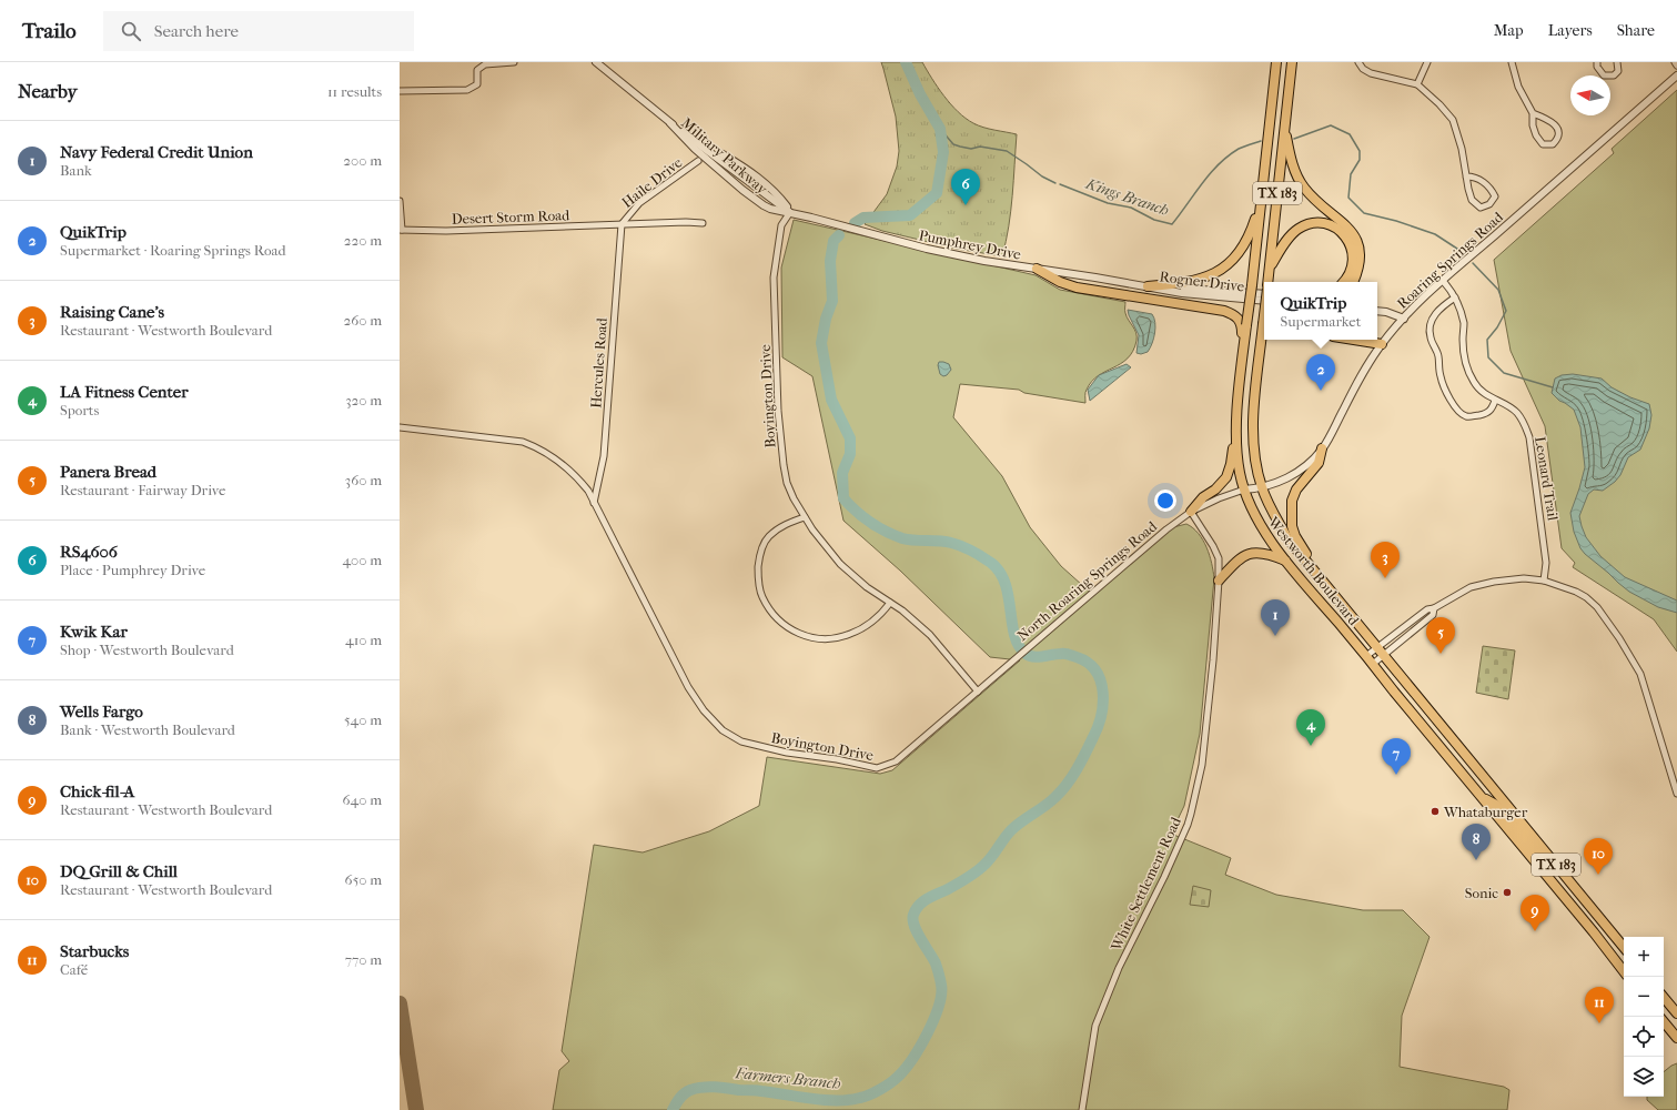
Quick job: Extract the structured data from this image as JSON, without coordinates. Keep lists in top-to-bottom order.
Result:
{
  "streets": {
    "main road": ["TX 183", "Westworth Boulevard"],
    "street": [
      "Military Parkway",
      "Haile Drive",
      "Desert Storm Road",
      "Pumphrey Drive",
      "Roaring Springs Road",
      "Rogner Drive",
      "Hercules Road",
      "Boyington Drive",
      "Leonard Trail",
      "North Roaring Springs Road",
      "White Settlement Road"
    ]
  },
  "crossings": [
    ["Military Parkway", "Pumphrey Drive"],
    ["Military Parkway", "Boyington Drive"],
    ["Haile Drive", "Desert Storm Road"],
    ["Haile Drive", "Hercules Road"],
    ["Desert Storm Road", "Hercules Road"],
    ["Pumphrey Drive", "Rogner Drive"],
    ["Pumphrey Drive", "Boyington Drive"],
    ["Roaring Springs Road", "Leonard Trail"],
    ["Roaring Springs Road", "Westworth Boulevard"],
    ["Roaring Springs Road", "North Roaring Springs Road"],
    ["Hercules Road", "Boyington Drive"],
    ["Boyington Drive", "North Roaring Springs Road"],
    ["Westworth Boulevard", "North Roaring Springs Road"],
    ["North Roaring Springs Road", "White Settlement Road"]
  ],
  "water": ["Kings Branch", "Farmers Branch"],
  "places": ["Whataburger", "Sonic"],
  "north": "left",
  "page": {
    "header": "Trailo",
    "search": "Search here",
    "nav": ["Map", "Layers", "Share"],
    "heading": ["Nearby", "11 results"],
    "list": [
      {
        "mark": "1",
        "name": "Navy Federal Credit Union",
        "note": "Bank",
        "value": "200 m"
      },
      {
        "mark": "2",
        "name": "QuikTrip",
        "note": "Supermarket · Roaring Springs Road",
        "value": "220 m"
      },
      {
        "mark": "3",
        "name": "Raising Cane's",
        "note": "Restaurant · Westworth Boulevard",
        "value": "260 m"
      },
      {
        "mark": "4",
        "name": "LA Fitness Center",
        "note": "Sports",
        "value": "320 m"
      },
      {
        "mark": "5",
        "name": "Panera Bread",
        "note": "Restaurant · Fairway Drive",
        "value": "360 m"
      },
      {
        "mark": "6",
        "name": "RS4606",
        "note": "Place · Pumphrey Drive",
        "value": "400 m"
      },
      {
        "mark": "7",
        "name": "Kwik Kar",
        "note": "Shop · Westworth Boulevard",
        "value": "410 m"
      },
      {
        "mark": "8",
        "name": "Wells Fargo",
        "note": "Bank · Westworth Boulevard",
        "value": "540 m"
      },
      {
        "mark": "9",
        "name": "Chick-fil-A",
        "note": "Restaurant · Westworth Boulevard",
        "value": "640 m"
      },
      {
        "mark": "10",
        "name": "DQ Grill & Chill",
        "note": "Restaurant · Westworth Boulevard",
        "value": "650 m"
      },
      {
        "mark": "11",
        "name": "Starbucks",
        "note": "Café",
        "value": "770 m"
      }
    ],
    "pins": [
      "6",
      "2",
      "3",
      "1",
      "5",
      "4",
      "7",
      "8",
      "10",
      "9",
      "11"
    ],
    "popup": ["QuikTrip", "Supermarket"],
    "map_buttons": ["+", "−"]
  }
}
